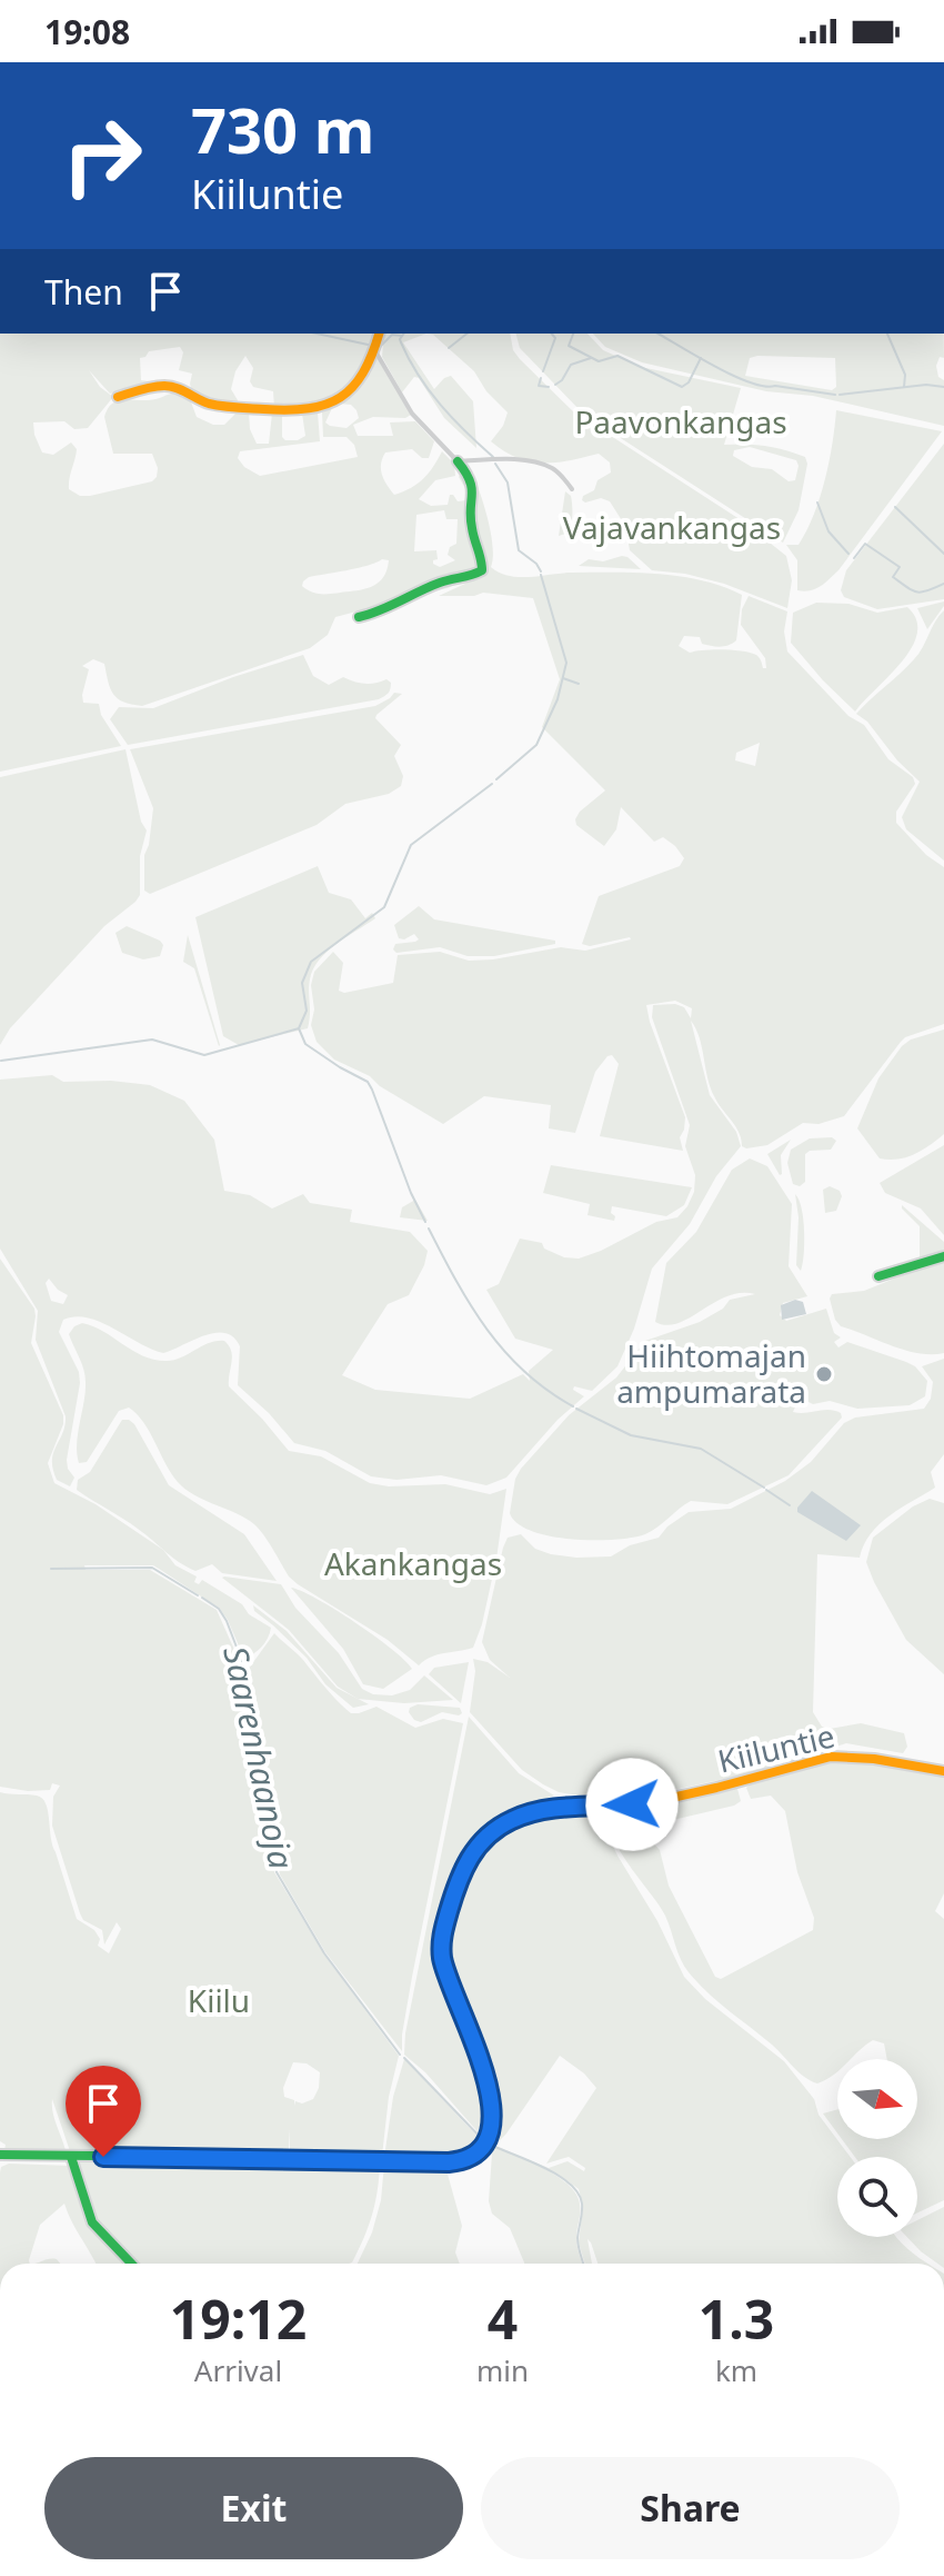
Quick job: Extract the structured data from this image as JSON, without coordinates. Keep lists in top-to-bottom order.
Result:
{
  "streets": {
    "street": ["Kiiluntie"]
  },
  "water": ["Saarenhaanoja"],
  "parks": [
    "Paavonkangas",
    "Vajavankangas",
    "Akankangas",
    "Kiilu"
  ],
  "places": ["Hiihtomajan ampumarata"],
  "north": "right",
  "page": {
    "status": "19:08",
    "turn": ["730 m", "Kiiluntie"],
    "then": "Then",
    "eta": [
      "19:12",
      "Arrival",
      "4",
      "min",
      "1.3",
      "km"
    ],
    "buttons": ["Exit", "Share"]
  }
}
